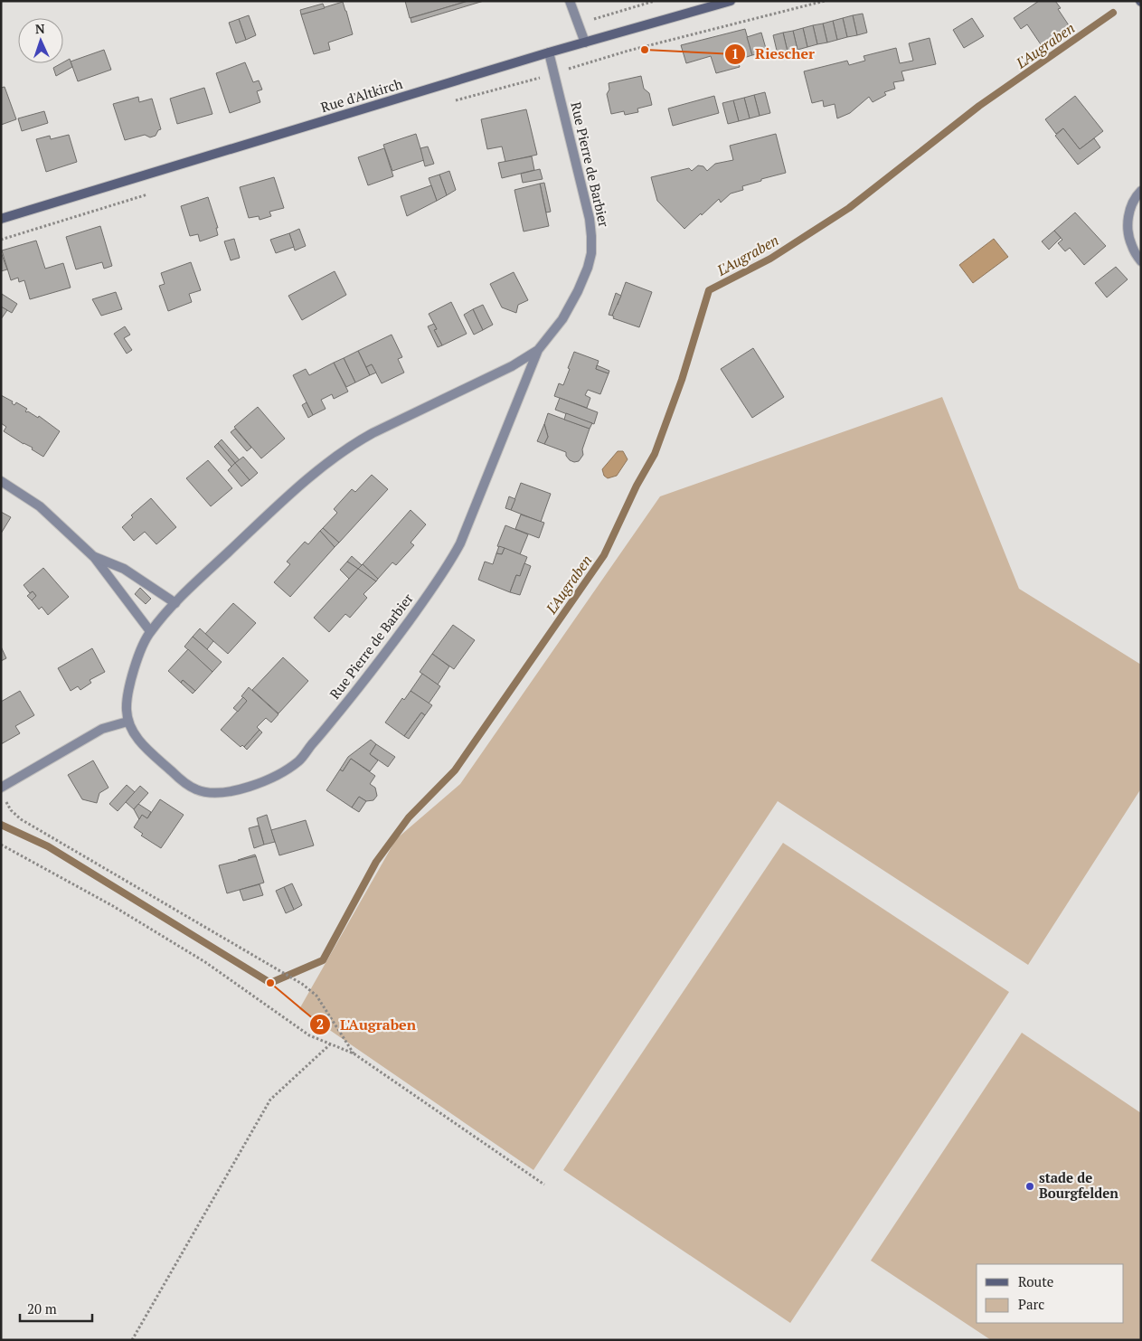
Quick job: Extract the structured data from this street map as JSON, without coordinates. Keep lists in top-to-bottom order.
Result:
{
  "streets": {
    "main road": ["Rue d'Altkirch"],
    "street": ["Rue Pierre de Barbier"]
  },
  "crossings": [
    ["Rue d'Altkirch", "Rue Pierre de Barbier"]
  ],
  "water": ["L'Augraben"],
  "places": ["Riescher", "L'Augraben", "stade de Bourgfelden"],
  "legend": ["Route", "Parc"],
  "scale_bar": "20 m",
  "north": "top"
}
